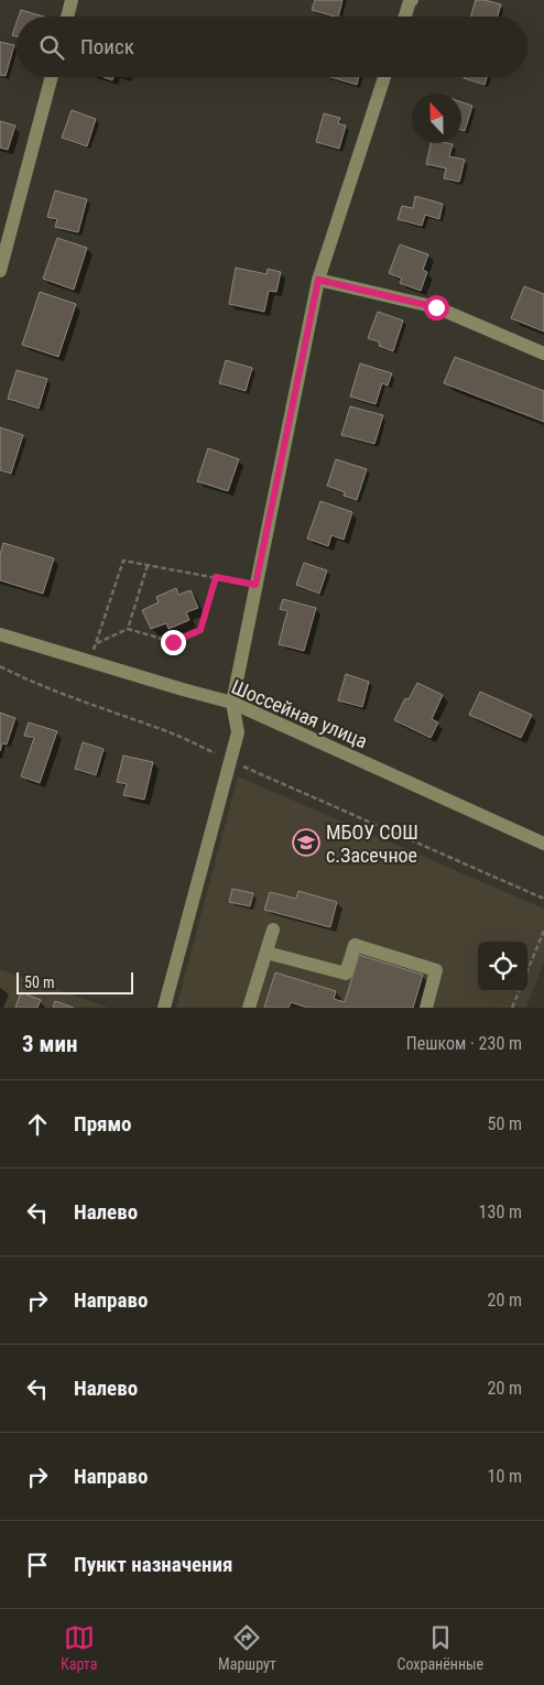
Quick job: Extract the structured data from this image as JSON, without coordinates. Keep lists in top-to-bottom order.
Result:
{
  "streets": {
    "street": ["Шоссейная улица"]
  },
  "places": {
    "school or university": ["МБОУ СОШ с.Засечное"]
  },
  "scale_bar": "50 m",
  "north": "top",
  "page": {
    "search": "Поиск",
    "scale": "50 m",
    "heading": ["3 мин", "Пешком · 230 m"],
    "list": [
      ["Прямо", "50 m"],
      ["Налево", "130 m"],
      ["Направо", "20 m"],
      ["Налево", "20 m"],
      ["Направо", "10 m"],
      "Пункт назначения"
    ],
    "nav": ["Карта", "Маршрут", "Сохранённые"]
  }
}
